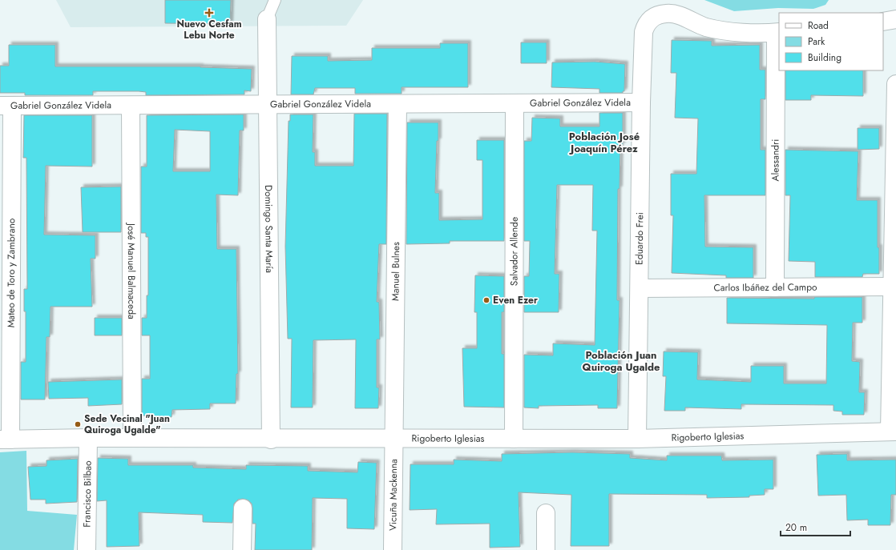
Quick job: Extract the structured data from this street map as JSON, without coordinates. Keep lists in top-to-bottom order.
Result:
{
  "streets": {
    "street": [
      "Gabriel González Videla",
      "Alessandri",
      "Domingo Santa María",
      "Eduardo Frei",
      "Salvador Allende",
      "José Manuel Balmaceda",
      "Manuel Bulnes",
      "Mateo de Toro y Zambrano",
      "Carlos Ibáñez del Campo",
      "Rigoberto Iglesias",
      "Francisco Bilbao",
      "Vicuña Mackenna"
    ]
  },
  "crossings": [
    ["Gabriel González Videla", "Domingo Santa María"],
    ["Gabriel González Videla", "Eduardo Frei"],
    ["Gabriel González Videla", "Salvador Allende"],
    ["Gabriel González Videla", "José Manuel Balmaceda"],
    ["Gabriel González Videla", "Manuel Bulnes"],
    ["Gabriel González Videla", "Mateo de Toro y Zambrano"],
    ["Alessandri", "Eduardo Frei"],
    ["Alessandri", "Carlos Ibáñez del Campo"],
    ["Domingo Santa María", "Rigoberto Iglesias"],
    ["Eduardo Frei", "Carlos Ibáñez del Campo"],
    ["Eduardo Frei", "Rigoberto Iglesias"],
    ["Salvador Allende", "Rigoberto Iglesias"],
    ["José Manuel Balmaceda", "Rigoberto Iglesias"],
    ["Manuel Bulnes", "Rigoberto Iglesias"],
    ["Manuel Bulnes", "Vicuña Mackenna"],
    ["Mateo de Toro y Zambrano", "Rigoberto Iglesias"],
    ["Rigoberto Iglesias", "Francisco Bilbao"],
    ["Rigoberto Iglesias", "Vicuña Mackenna"]
  ],
  "districts": ["Población José Joaquín Pérez", "Población Juan Quiroga Ugalde"],
  "places": {
    "health": ["Nuevo Cesfam Lebu Norte"],
    "other": ["Even Ezer", "Sede Vecinal \"Juan Quiroga Ugalde\""]
  },
  "legend": ["Road", "Park", "Building"],
  "scale_bar": "20 m"
}
